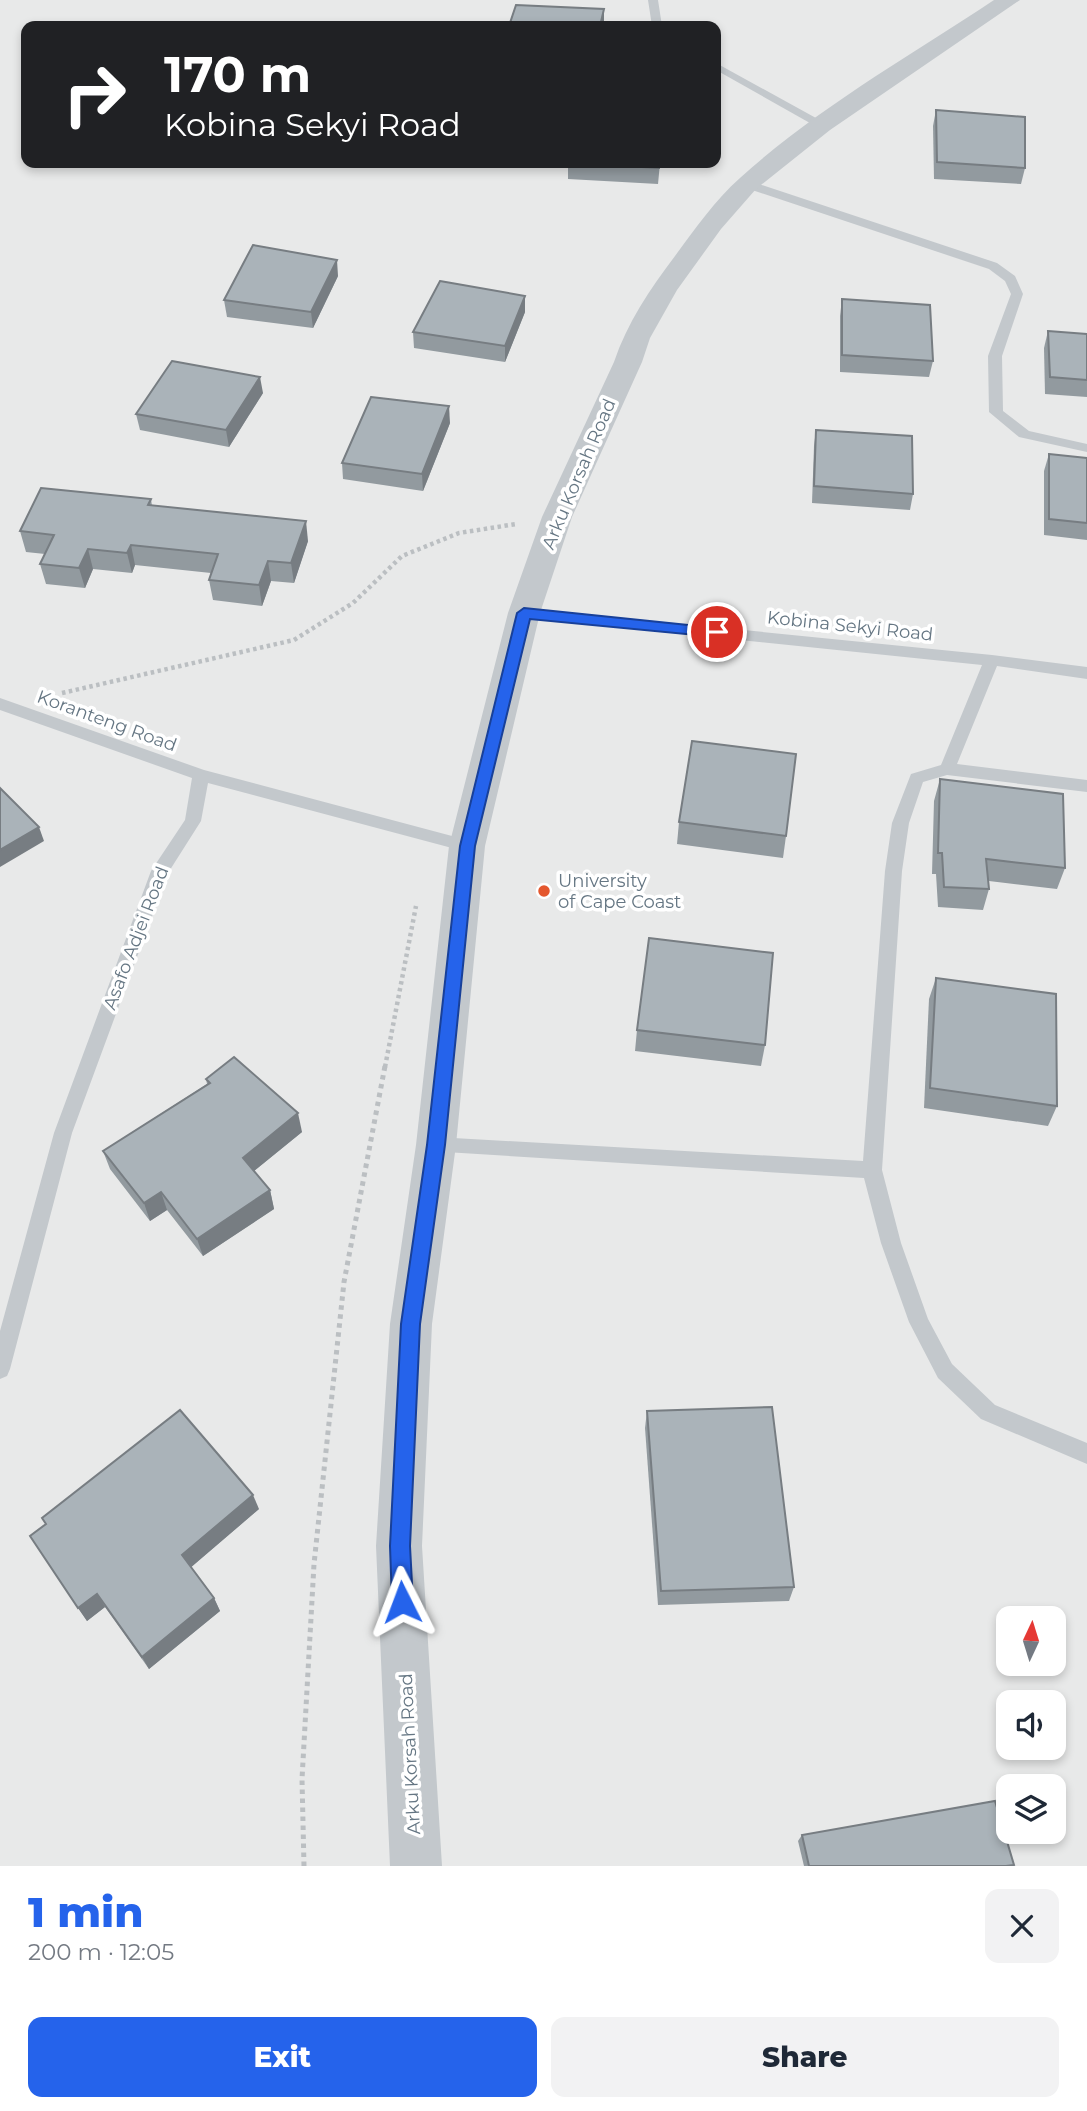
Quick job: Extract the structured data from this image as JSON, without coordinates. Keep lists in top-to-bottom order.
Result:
{
  "streets": {
    "street": ["Arku Korsah Road"],
    "lane": ["Kobina Sekyi Road", "Koranteng Road", "Asafo Adjei Road"]
  },
  "crossings": [
    ["Arku Korsah Road", "Kobina Sekyi Road"],
    ["Koranteng Road", "Asafo Adjei Road"]
  ],
  "places": ["University of Cape Coast"],
  "north": "top",
  "page": {
    "turn": ["170 m", "Kobina Sekyi Road"],
    "heading": ["1 min", "200 m · 12:05"],
    "buttons": ["Exit", "Share"]
  }
}
